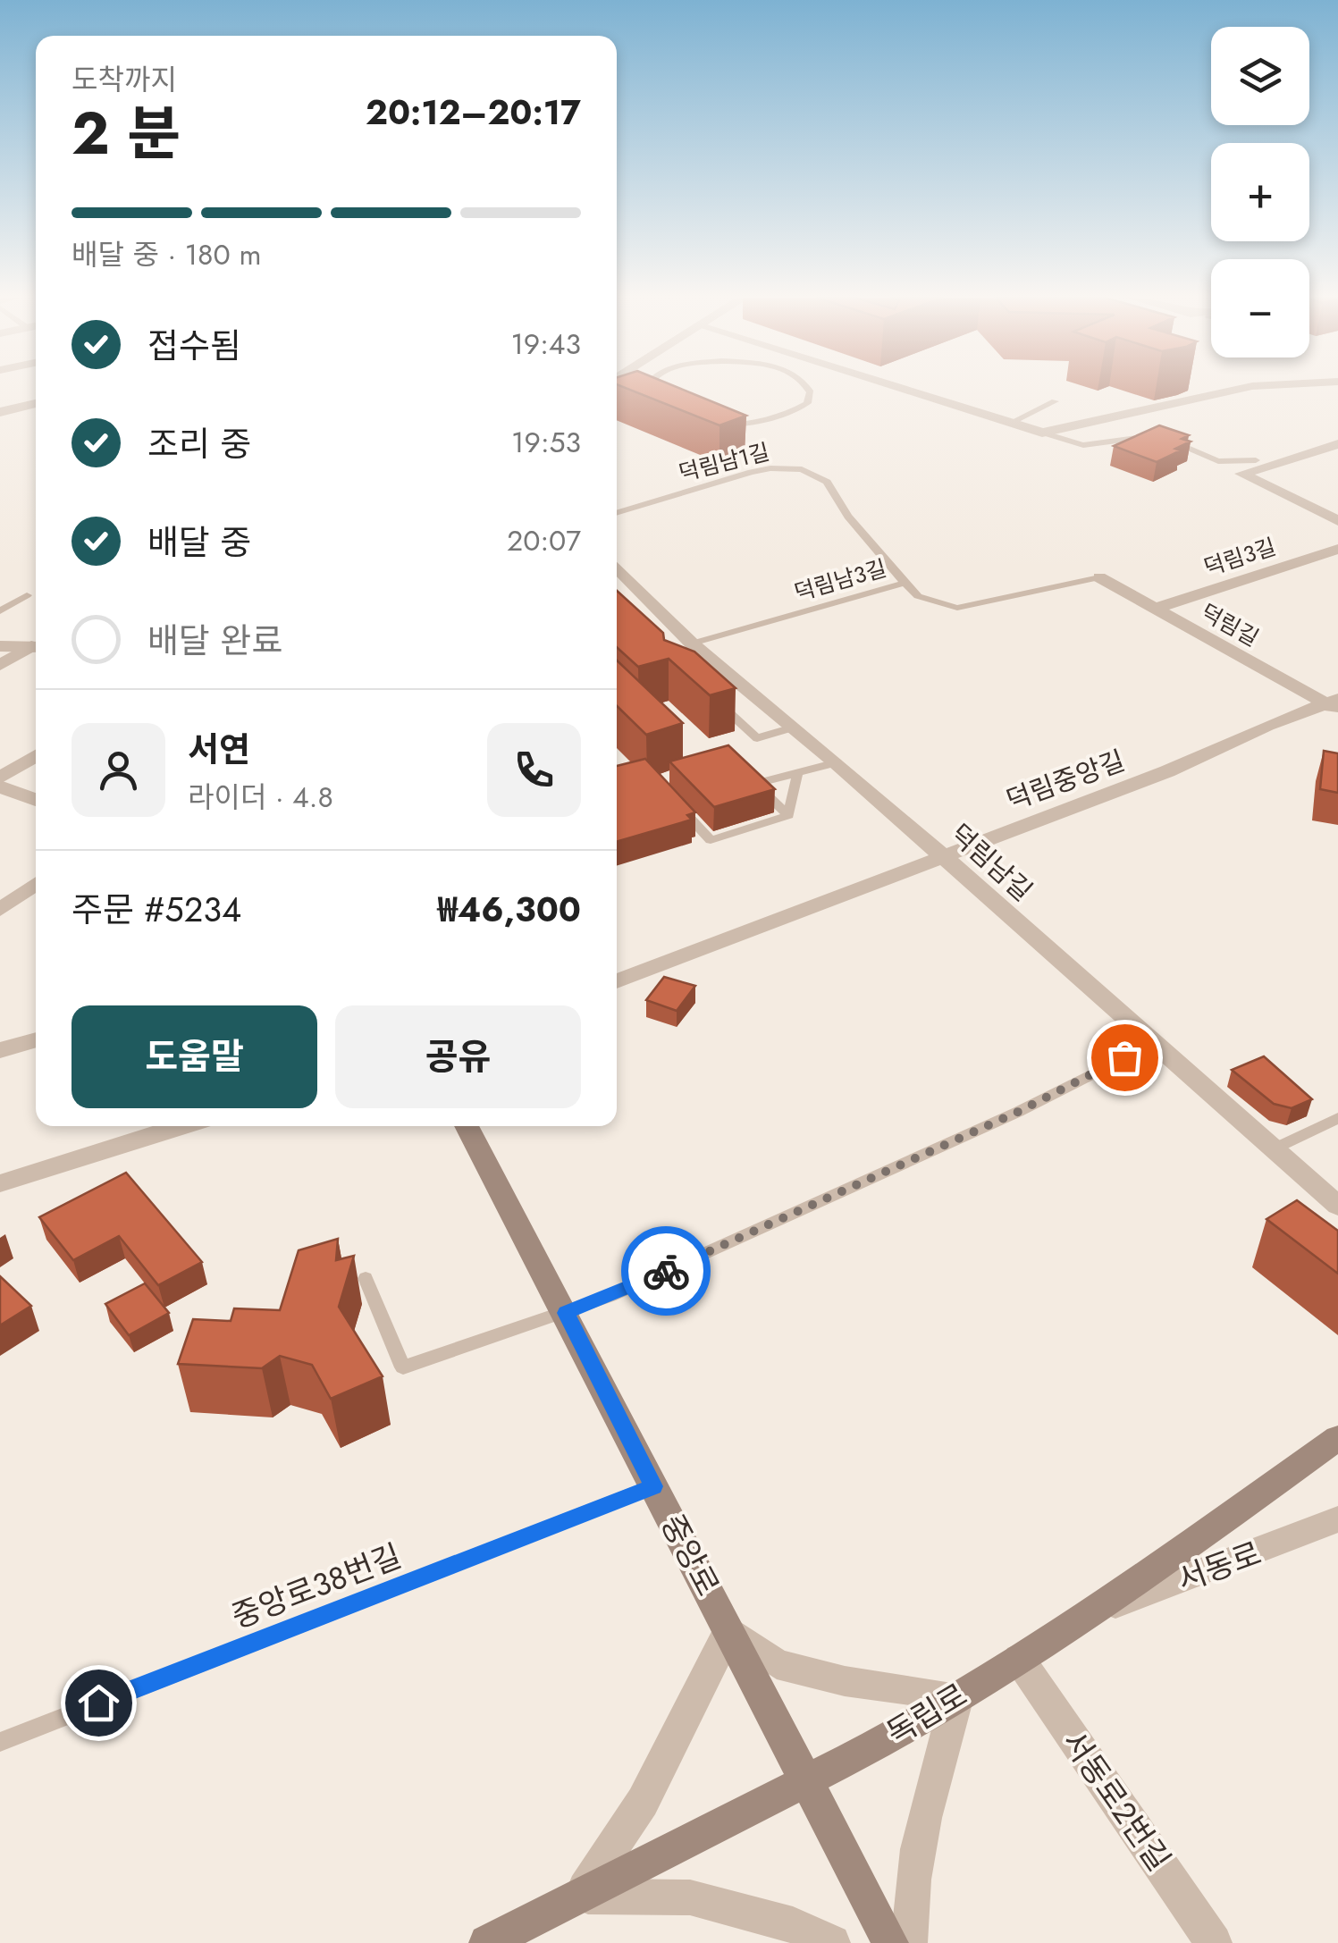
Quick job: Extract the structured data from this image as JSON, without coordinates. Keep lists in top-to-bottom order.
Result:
{
  "streets": {
    "main road": ["중앙로", "독립로"],
    "street": [
      "덕림3길",
      "덕림길",
      "덕림중앙길",
      "덕림남길",
      "서동로",
      "서동로2번길"
    ],
    "lane": ["덕림남1길", "덕림남3길", "중앙로38번길"]
  },
  "crossings": [
    ["덕림남1길", "덕림남3길"],
    ["덕림3길", "덕림길"],
    ["덕림남3길", "덕림길"],
    ["덕림남3길", "덕림남길"],
    ["덕림길", "덕림중앙길"],
    ["덕림중앙길", "덕림남길"],
    ["중앙로", "중앙로38번길"],
    ["중앙로", "독립로"],
    ["서동로", "독립로"],
    ["독립로", "서동로2번길"]
  ],
  "page": {
    "map_buttons": ["+", "−"],
    "heading": ["2 분", "도착까지", "20:12–20:17"],
    "panel": [
      "서연",
      "라이더 · 4.8",
      "주문 #5234",
      "₩46,300"
    ],
    "bar": "배달 중 · 180 m",
    "list": [
      ["접수됨", "19:43"],
      ["조리 중", "19:53"],
      ["배달 중", "20:07"],
      "배달 완료"
    ],
    "buttons": ["도움말", "공유"]
  }
}
